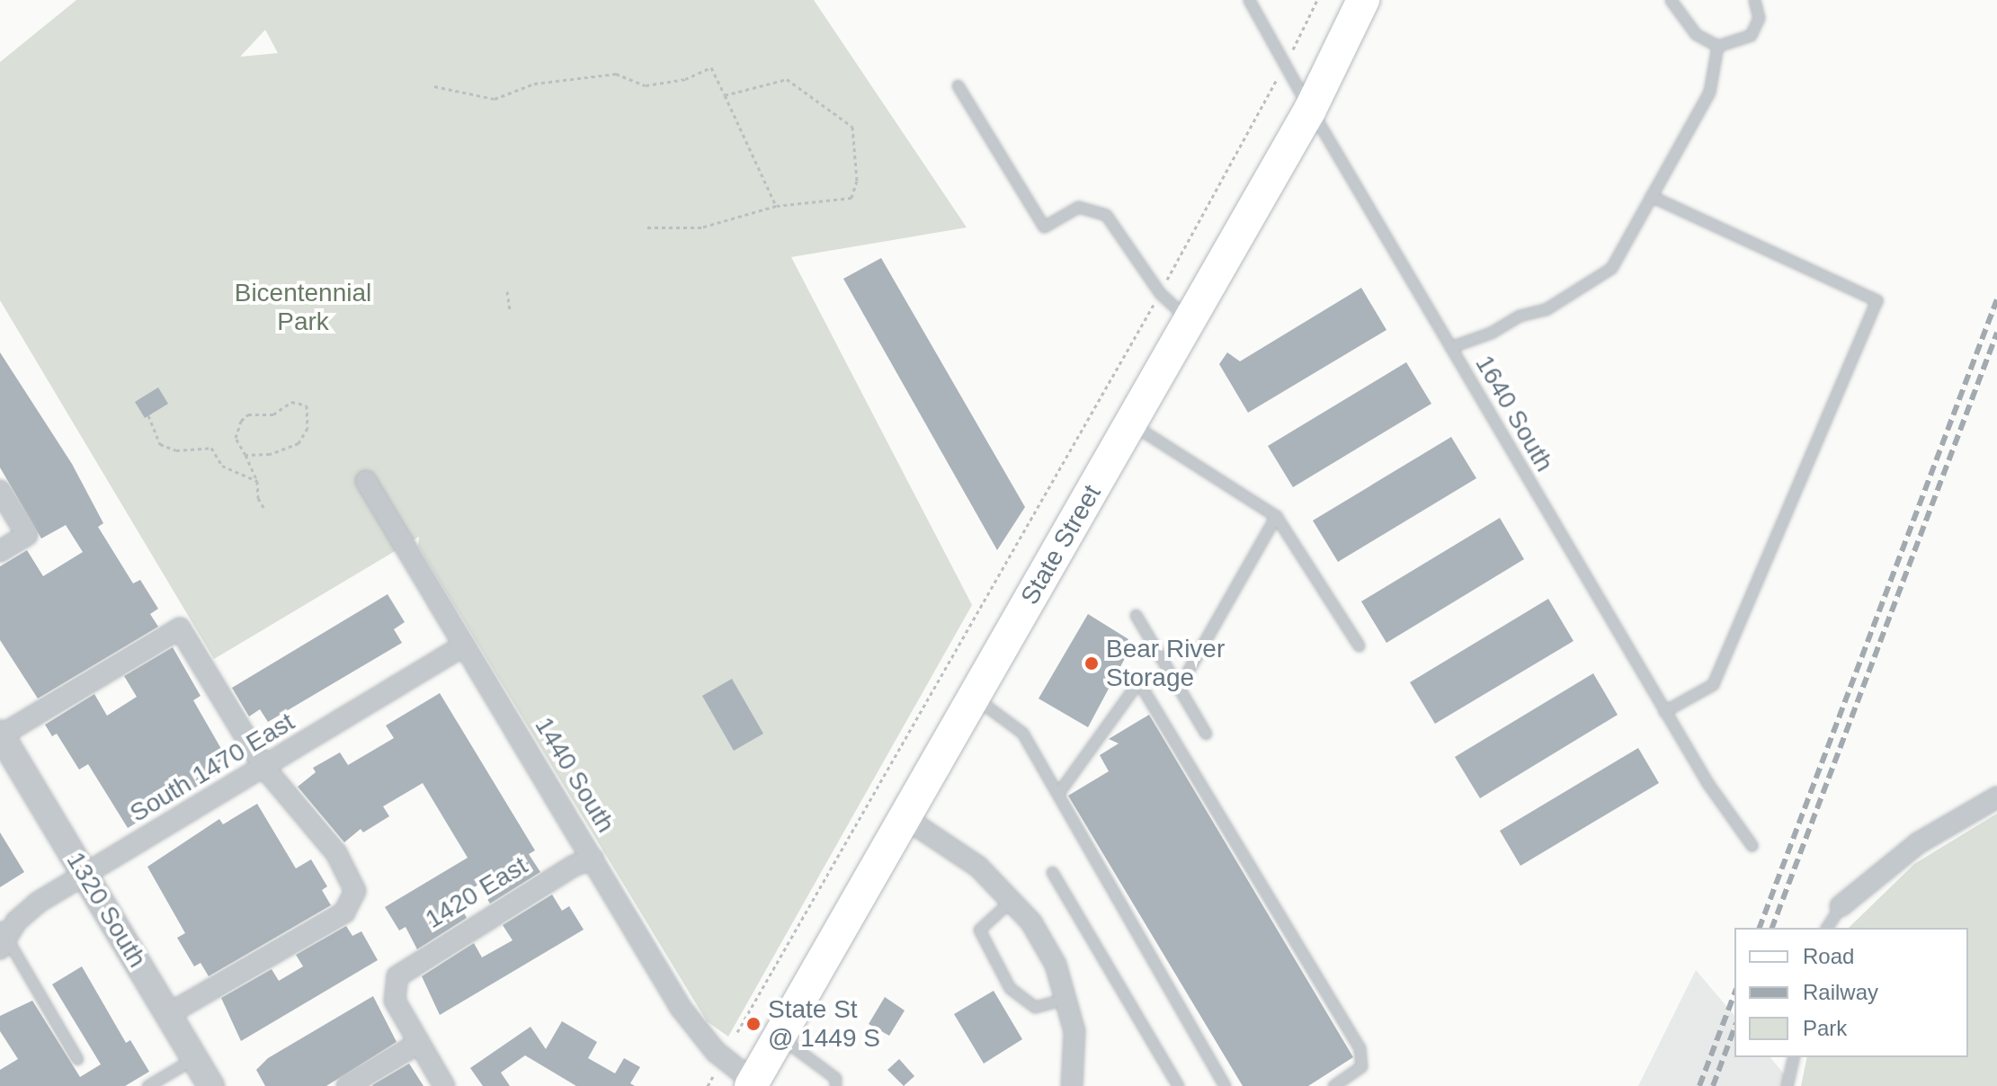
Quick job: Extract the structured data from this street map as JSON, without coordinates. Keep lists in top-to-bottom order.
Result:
{
  "streets": {
    "main road": ["State Street"],
    "street": [
      "South 1470 East",
      "1440 South",
      "1420 East",
      "1320 South"
    ],
    "lane": ["1640 South"]
  },
  "crossings": [
    ["1640 South", "State Street"],
    ["State Street", "1440 South"],
    ["South 1470 East", "1440 South"],
    ["South 1470 East", "1320 South"],
    ["1440 South", "1420 East"]
  ],
  "parks": ["Bicentennial Park"],
  "places": ["Bear River Storage", "State St @ 1449 S"],
  "legend": ["Road", "Railway", "Park"]
}
